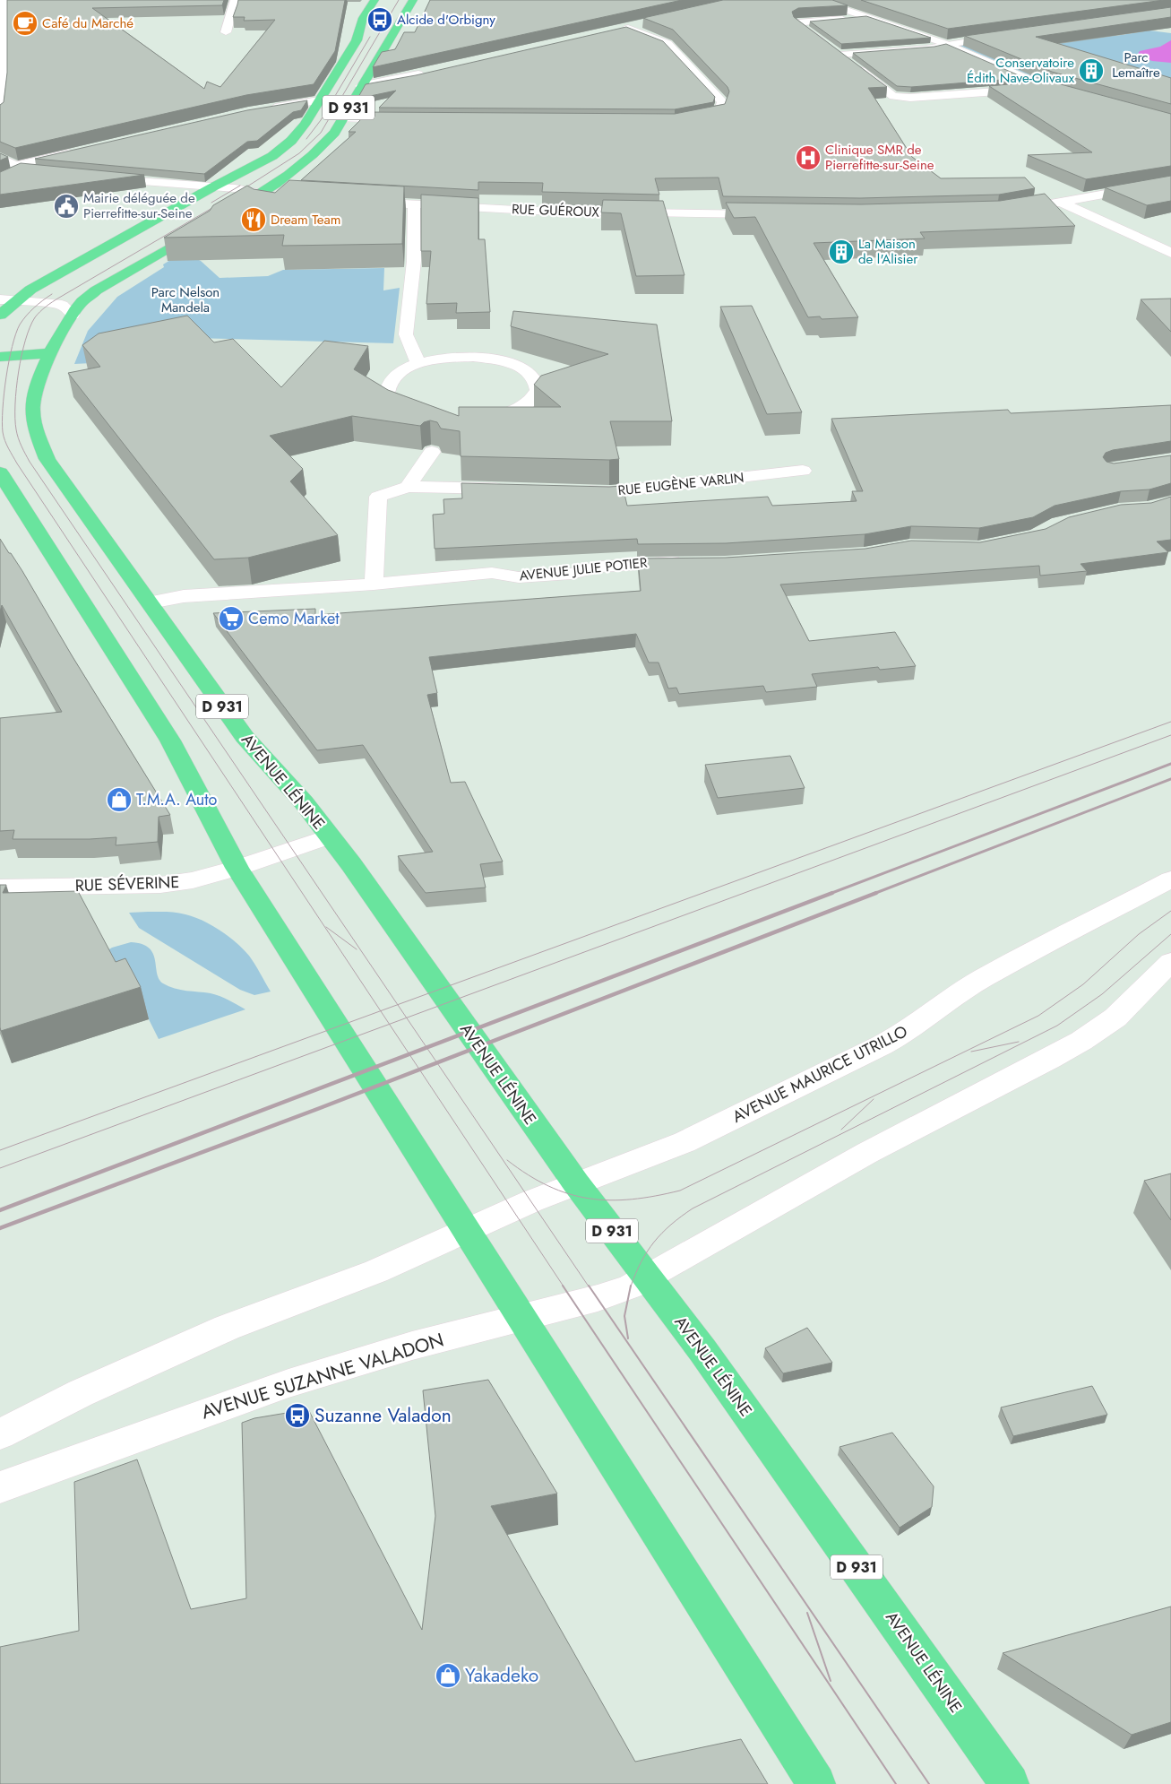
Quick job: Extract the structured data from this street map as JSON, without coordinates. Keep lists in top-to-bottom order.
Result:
{
  "streets": {
    "main road": ["D 931", "AVENUE LÉNINE"],
    "street": [
      "RUE GUÉROUX",
      "RUE EUGÈNE VARLIN",
      "AVENUE JULIE POTIER",
      "RUE SÉVERINE",
      "AVENUE MAURICE UTRILLO",
      "AVENUE SUZANNE VALADON"
    ]
  },
  "crossings": [
    ["D 931", "AVENUE LÉNINE"],
    ["AVENUE JULIE POTIER", "AVENUE LÉNINE"],
    ["AVENUE LÉNINE", "RUE SÉVERINE"],
    ["AVENUE LÉNINE", "AVENUE MAURICE UTRILLO"],
    ["AVENUE LÉNINE", "AVENUE SUZANNE VALADON"]
  ],
  "parks": ["Parc Lemaître", "Parc Nelson Mandela"],
  "places": {
    "bus stop": ["Alcide d'Orbigny", "Suzanne Valadon"],
    "cafe": ["Café du Marché"],
    "building": ["Conservatoire Édith Nave-Olivaux", "La Maison de l'Alisier"],
    "hospital": ["Clinique SMR de Pierrefitte-sur-Seine"],
    "public building": ["Mairie déléguée de Pierrefitte-sur-Seine"],
    "restaurant": ["Dream Team"],
    "supermarket": ["Cemo Market"],
    "shop": ["T.M.A. Auto", "Yakadeko"]
  }
}
